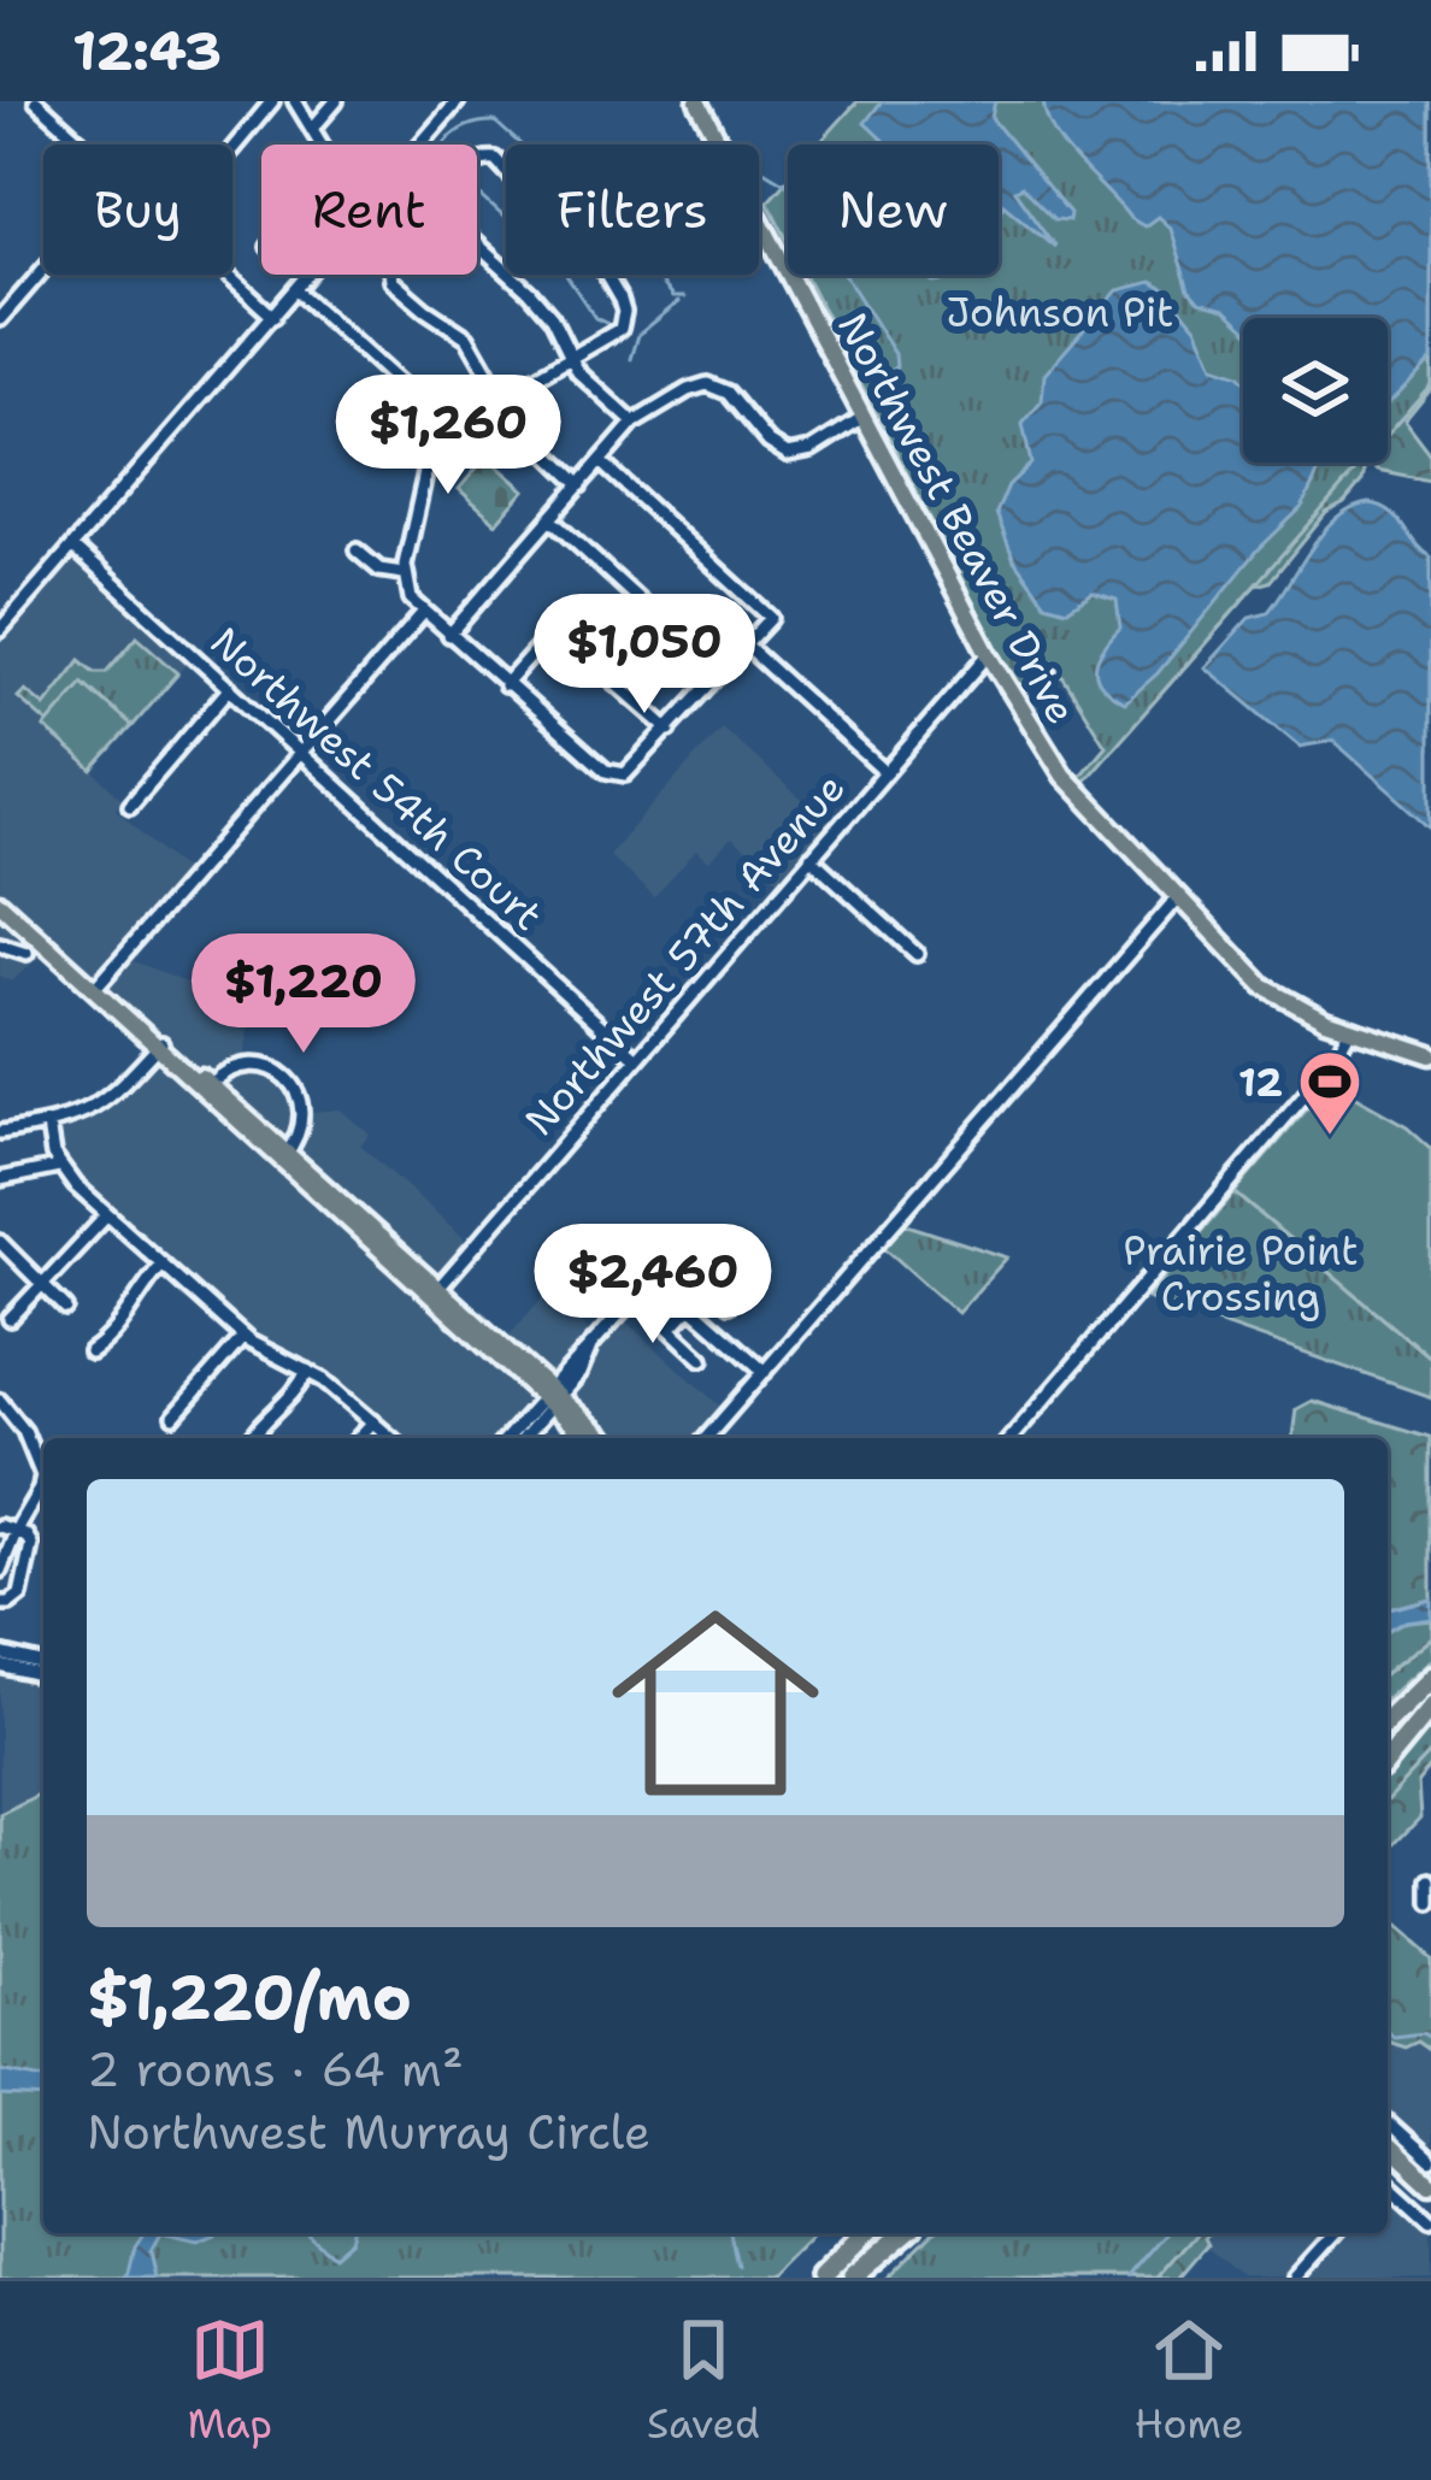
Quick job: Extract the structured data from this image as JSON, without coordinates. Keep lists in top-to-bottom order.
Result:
{
  "streets": {
    "main road": ["Northwest Beaver Drive"],
    "street": ["Northwest 54th Court", "Northwest 57th Avenue"]
  },
  "crossings": [
    ["Northwest Beaver Drive", "Northwest 57th Avenue"],
    ["Northwest 54th Court", "Northwest 57th Avenue"]
  ],
  "parks": ["Johnson Pit", "Prairie Point Crossing"],
  "places": {
    "sports": ["12"]
  },
  "page": {
    "status": "12:43",
    "chip": [
      "Buy",
      "Rent",
      "Filters",
      "New"
    ],
    "price": [
      "$1,260",
      "$1,050",
      "$1,220",
      "$2,460"
    ],
    "list": [
      {
        "name": "$1,220/mo",
        "note": "2 rooms · 64 m² · Northwest Murray Circle"
      }
    ],
    "tabs": ["Map", "Saved", "Home"]
  }
}
